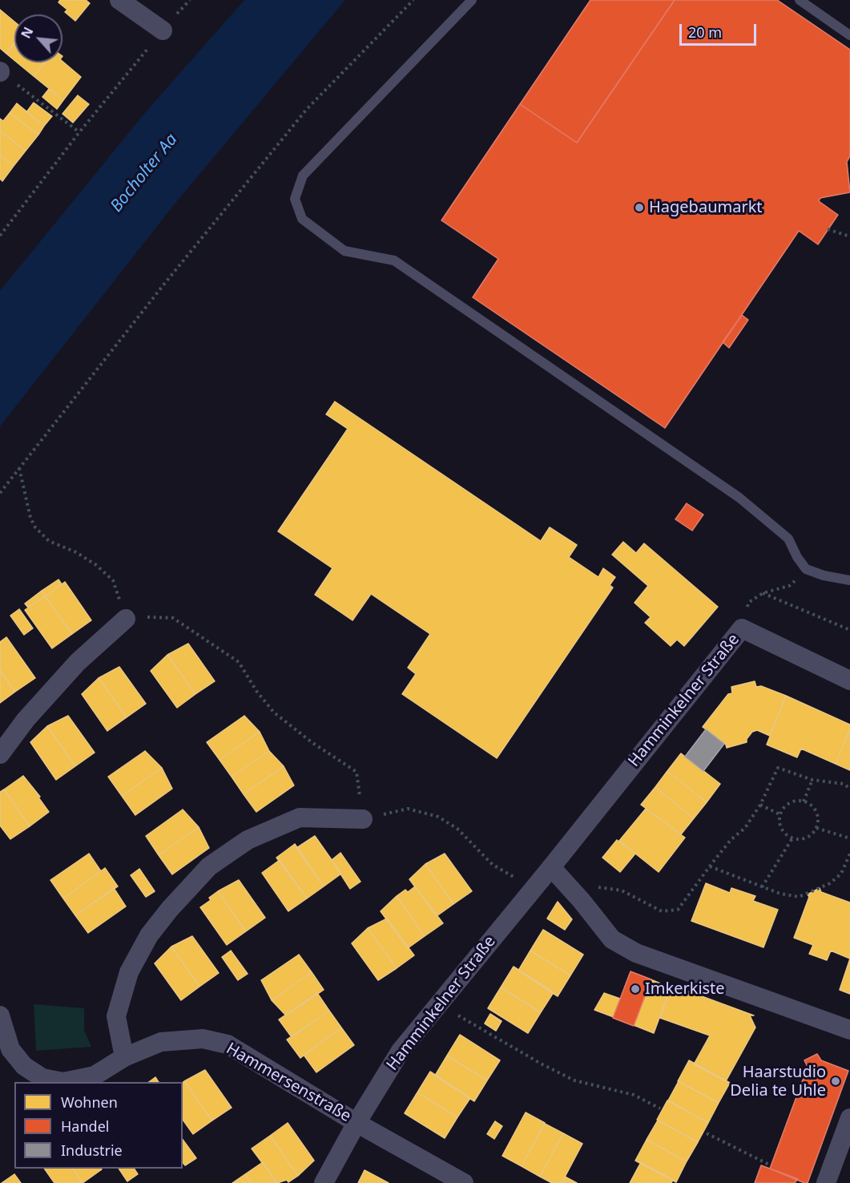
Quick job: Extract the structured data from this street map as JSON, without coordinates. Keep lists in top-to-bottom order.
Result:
{
  "streets": {
    "street": ["Hamminkelner Straße", "Hammersenstraße"]
  },
  "crossings": [
    ["Hamminkelner Straße", "Hammersenstraße"]
  ],
  "water": ["Bocholter Aa"],
  "places": ["Hagebaumarkt", "Imkerkiste", "Haarstudio Delia te Uhle"],
  "legend": ["Wohnen", "Handel", "Industrie"],
  "scale_bar": "20 m",
  "north": "top left"
}
